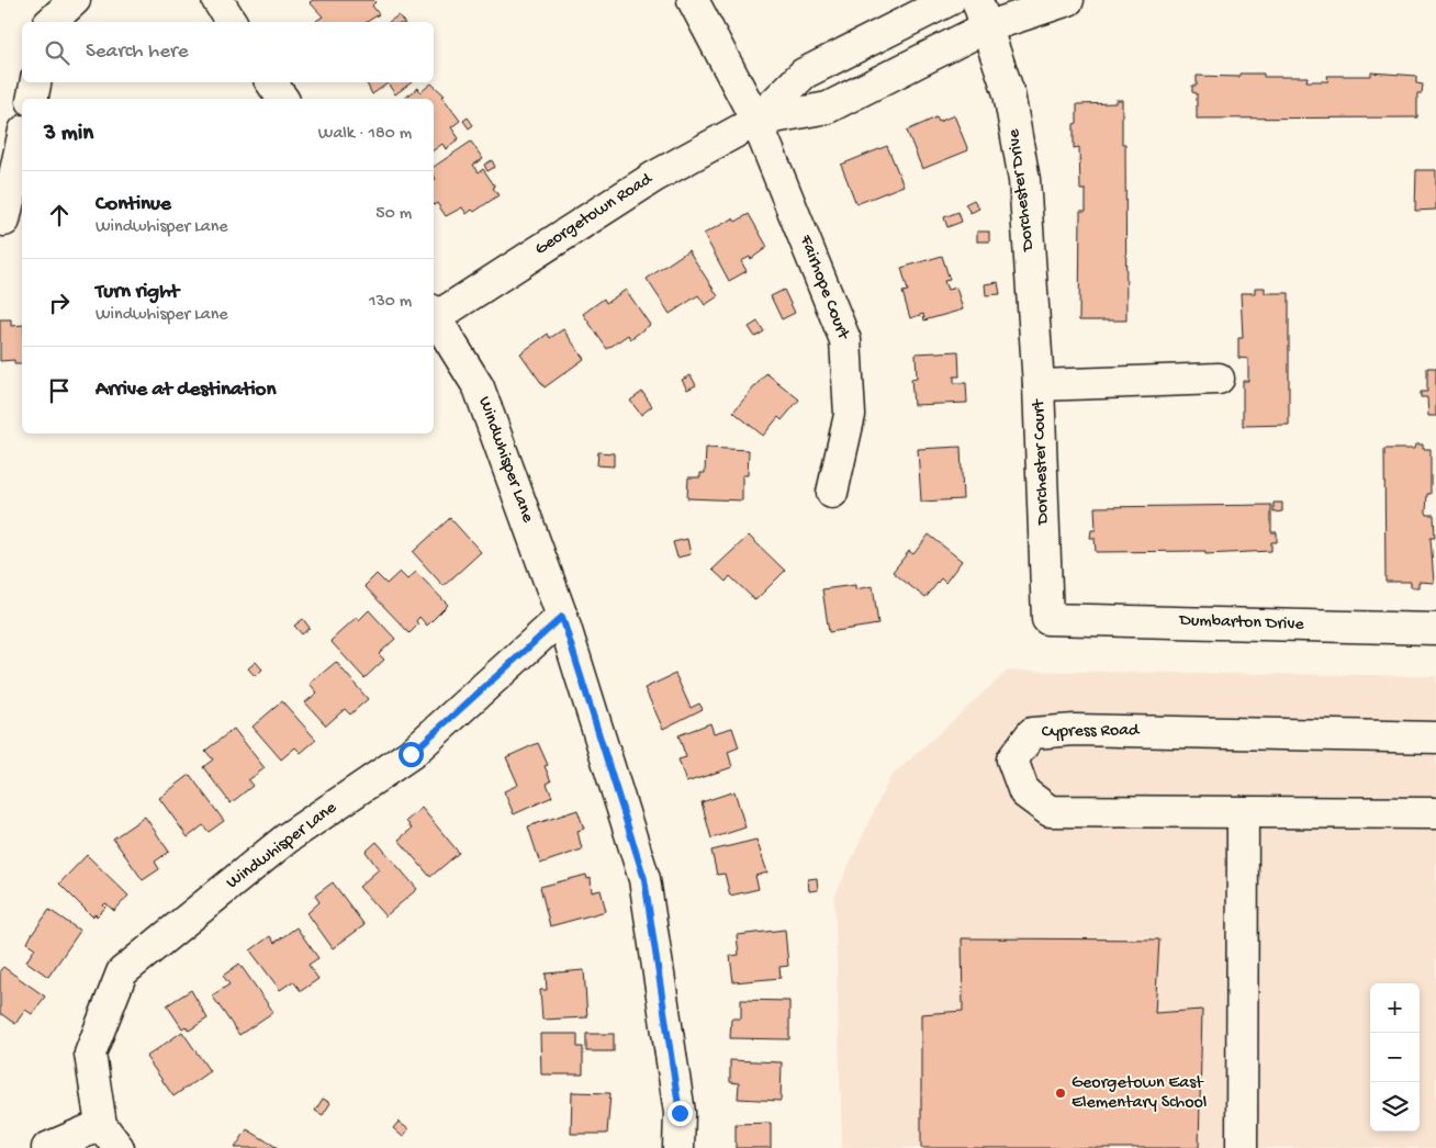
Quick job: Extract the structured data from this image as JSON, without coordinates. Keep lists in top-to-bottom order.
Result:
{
  "streets": {
    "street": [
      "Dorchester Drive",
      "Georgetown Road",
      "Fairhope Court",
      "Windwhisper Lane",
      "Dorchester Court",
      "Dumbarton Drive",
      "Cypress Road"
    ]
  },
  "crossings": [
    ["Dorchester Drive", "Georgetown Road"],
    ["Dorchester Drive", "Dorchester Court"],
    ["Georgetown Road", "Fairhope Court"],
    ["Georgetown Road", "Windwhisper Lane"],
    ["Dorchester Court", "Dumbarton Drive"]
  ],
  "places": ["Georgetown East Elementary School"],
  "page": {
    "search": "Search here",
    "heading": ["3 min", "Walk · 180 m"],
    "list": [
      ["Continue", "Windwhisper Lane", "50 m"],
      ["Turn right", "Windwhisper Lane", "130 m"],
      "Arrive at destination"
    ],
    "map_buttons": ["+", "−"]
  }
}
